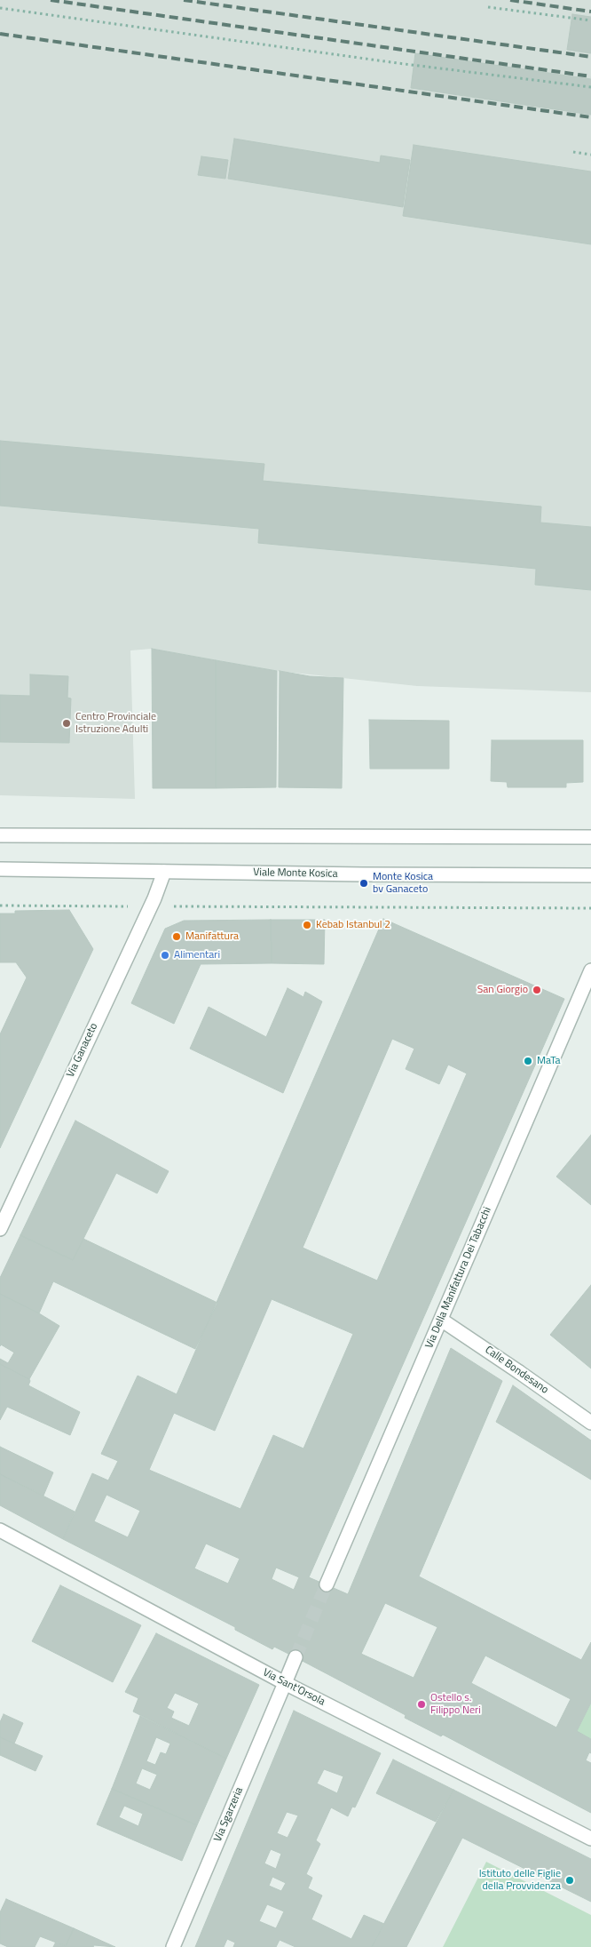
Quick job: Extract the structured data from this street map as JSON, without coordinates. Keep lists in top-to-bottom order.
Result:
{
  "streets": {
    "street": [
      "Viale Monte Kosica",
      "Via Ganaceto",
      "Via Della Manifattura Dei Tabacchi",
      "Calle Bondesano",
      "Via Sant'Orsola",
      "Via Sgarzeria"
    ]
  },
  "crossings": [
    ["Viale Monte Kosica", "Via Ganaceto"],
    ["Via Della Manifattura Dei Tabacchi", "Calle Bondesano"],
    ["Via Sant'Orsola", "Via Sgarzeria"]
  ],
  "places": [
    "Centro Provinciale Istruzione Adulti",
    "Monte Kosica bv Ganaceto",
    "Kebab Istanbul 2",
    "Manifattura",
    "Alimentari",
    "San Giorgio",
    "MaTa",
    "Ostello s. Filippo Neri",
    "Istituto delle Figlie della Provvidenza"
  ]
}
